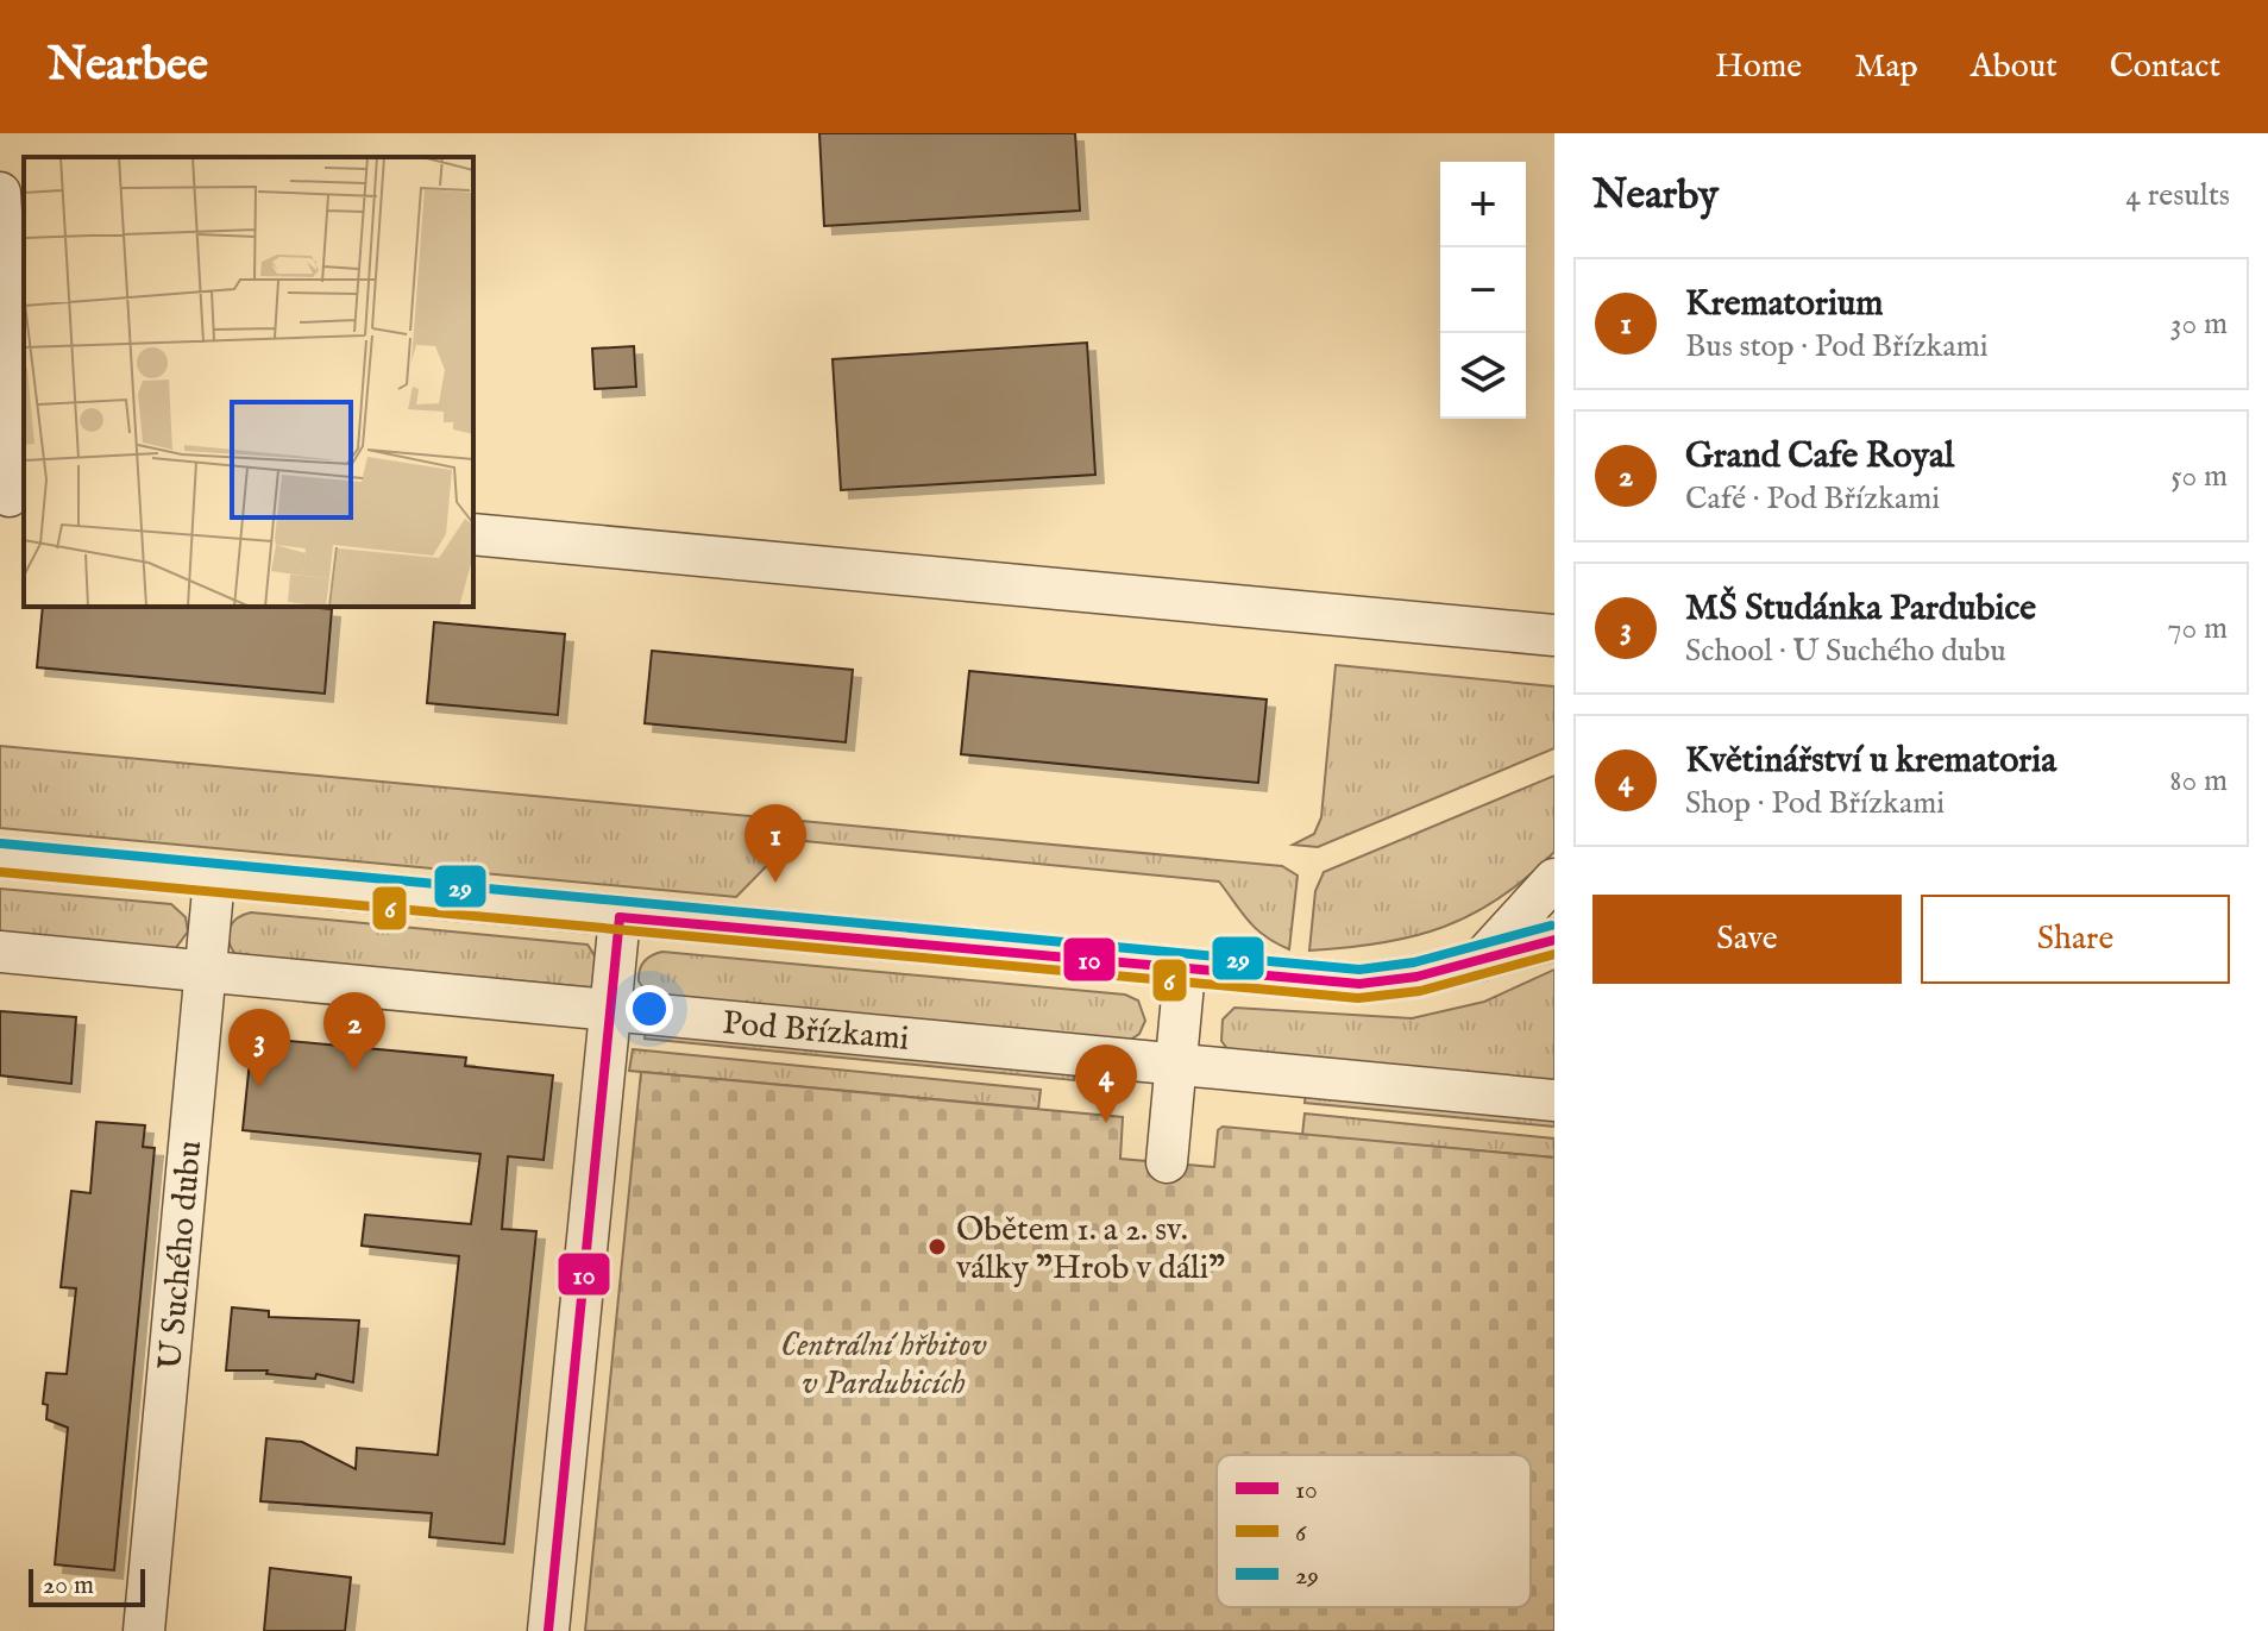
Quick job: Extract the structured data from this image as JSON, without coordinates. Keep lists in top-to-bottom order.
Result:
{
  "streets": {
    "street": ["Pod Břízkami", "U Suchého dubu"]
  },
  "crossings": [
    ["Pod Břízkami", "U Suchého dubu"]
  ],
  "parks": ["Centrální hřbitov v Pardubicích"],
  "places": ["Obětem 1. a 2. sv. války \"Hrob v dáli\""],
  "lines": ["transit line 29", "transit line 6", "transit line 10"],
  "legend": ["10", "6", "29"],
  "scale_bar": "20 m",
  "page": {
    "header": "Nearbee",
    "nav": [
      "Home",
      "Map",
      "About",
      "Contact"
    ],
    "heading": ["Nearby", "4 results"],
    "map_buttons": ["+", "−"],
    "list": [
      {
        "mark": "1",
        "name": "Krematorium",
        "note": "Bus stop · Pod Břízkami",
        "value": "30 m"
      },
      {
        "mark": "2",
        "name": "Grand Cafe Royal",
        "note": "Café · Pod Břízkami",
        "value": "50 m"
      },
      {
        "mark": "3",
        "name": "MŠ Studánka Pardubice",
        "note": "School · U Suchého dubu",
        "value": "70 m"
      },
      {
        "mark": "4",
        "name": "Květinářství u krematoria",
        "note": "Shop · Pod Břízkami",
        "value": "80 m"
      }
    ],
    "pins": [
      "1",
      "2",
      "3",
      "4"
    ],
    "buttons": ["Save", "Share"],
    "scale": "20 m"
  }
}
